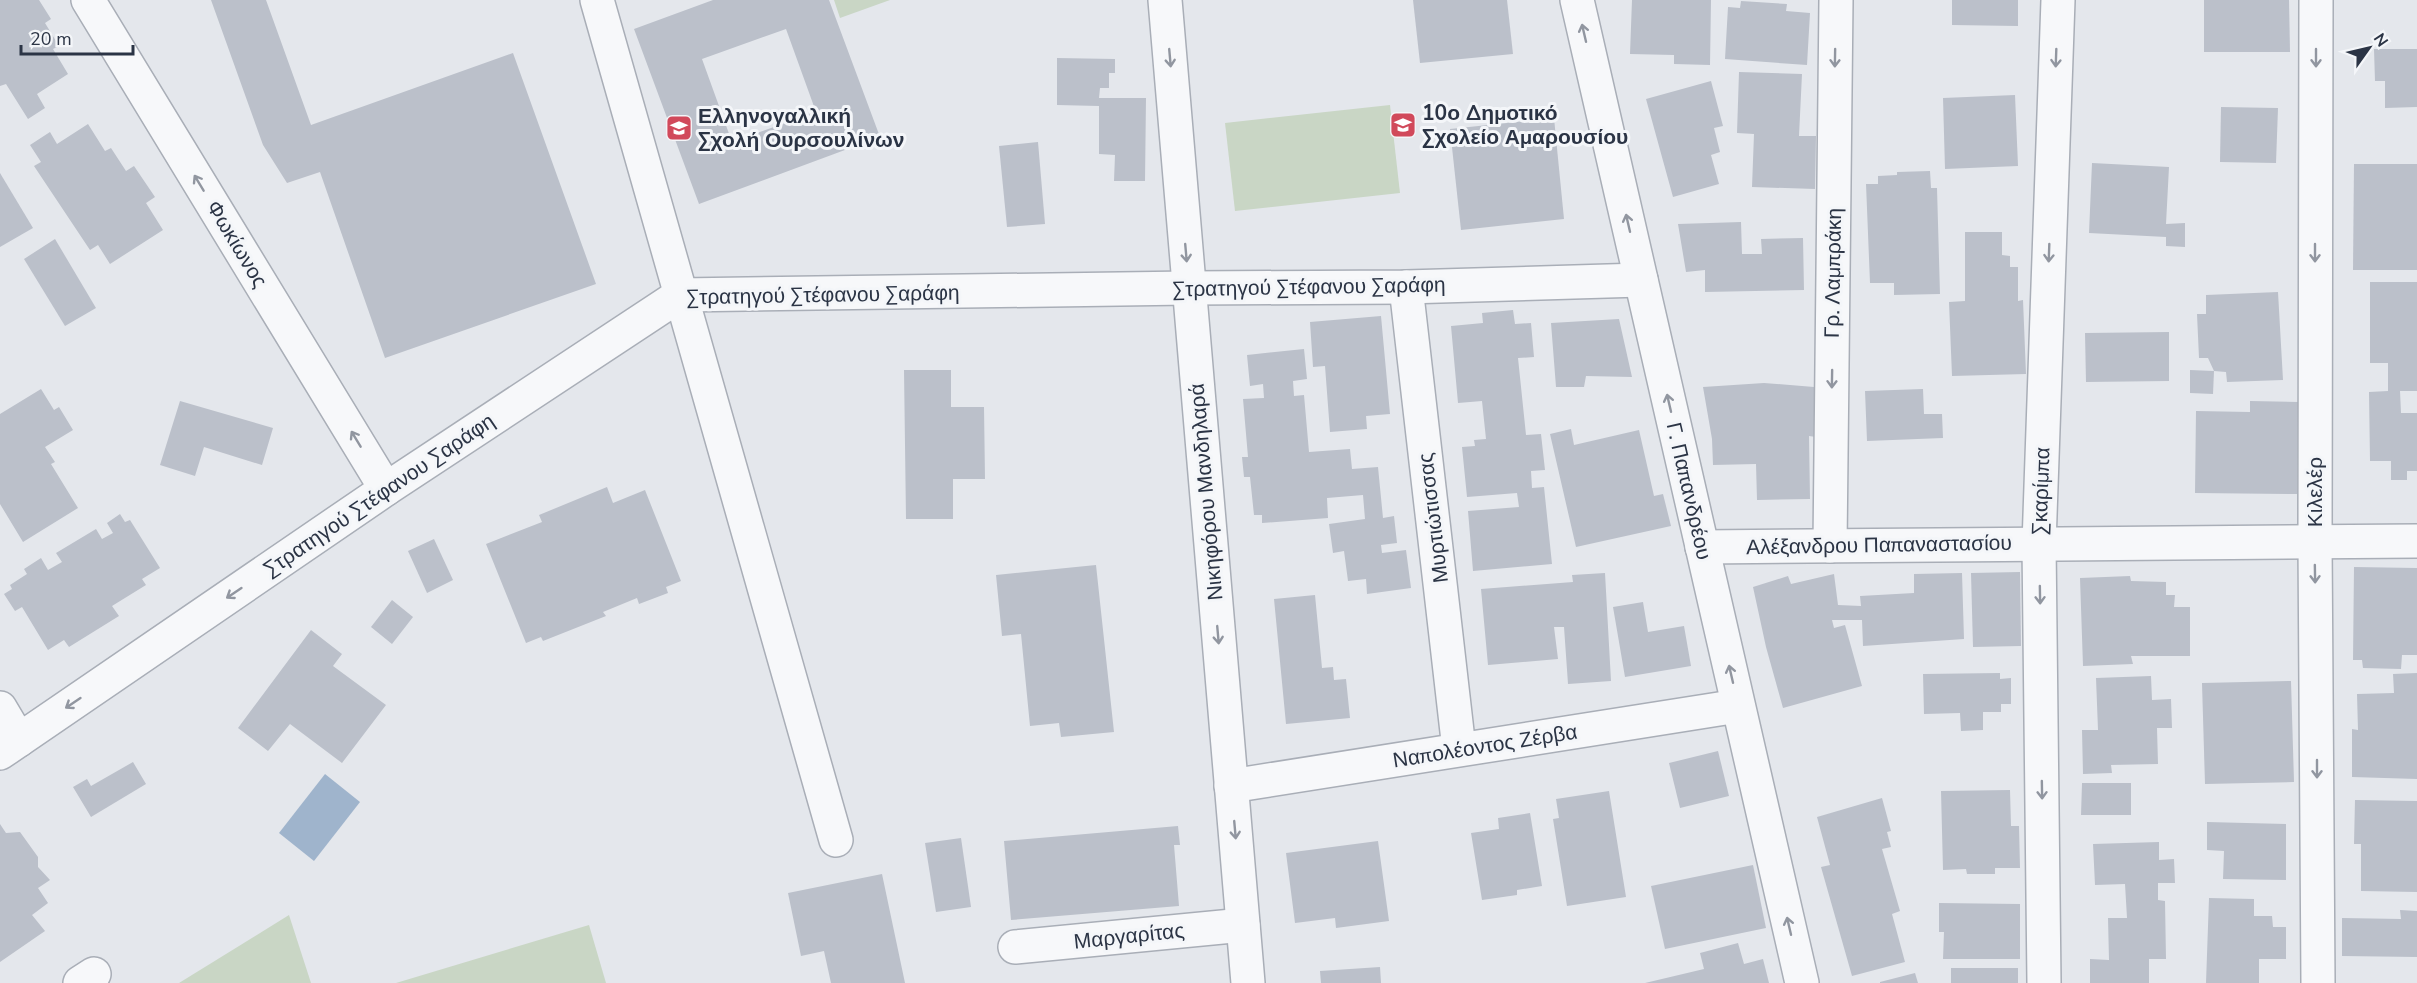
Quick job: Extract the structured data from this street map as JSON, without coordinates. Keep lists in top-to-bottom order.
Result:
{
  "streets": {
    "street": [
      "Φωκίωνος",
      "Γρ. Λαμπράκη",
      "Στρατηγού Στέφανου Σαράφη",
      "Γ. Παπανδρέου",
      "Σκαρίμπα",
      "Νικηφόρου Μανδηλαρά",
      "Κιλελέρ",
      "Μυρτιώτισσας",
      "Αλέξανδρου Παπαναστασίου",
      "Ναπολέοντος Ζέρβα",
      "Μαργαρίτας"
    ]
  },
  "crossings": [
    ["Φωκίωνος", "Στρατηγού Στέφανου Σαράφη"],
    ["Γρ. Λαμπράκη", "Αλέξανδρου Παπαναστασίου"],
    ["Στρατηγού Στέφανου Σαράφη", "Γ. Παπανδρέου"],
    ["Στρατηγού Στέφανου Σαράφη", "Νικηφόρου Μανδηλαρά"],
    ["Στρατηγού Στέφανου Σαράφη", "Μυρτιώτισσας"],
    ["Γ. Παπανδρέου", "Αλέξανδρου Παπαναστασίου"],
    ["Γ. Παπανδρέου", "Ναπολέοντος Ζέρβα"],
    ["Σκαρίμπα", "Αλέξανδρου Παπαναστασίου"],
    ["Νικηφόρου Μανδηλαρά", "Ναπολέοντος Ζέρβα"],
    ["Νικηφόρου Μανδηλαρά", "Μαργαρίτας"],
    ["Κιλελέρ", "Αλέξανδρου Παπαναστασίου"],
    ["Μυρτιώτισσας", "Ναπολέοντος Ζέρβα"]
  ],
  "one_way": [
    "Φωκίωνος",
    "Γρ. Λαμπράκη",
    "Γ. Παπανδρέου",
    "Σκαρίμπα",
    "Νικηφόρου Μανδηλαρά",
    "Κιλελέρ"
  ],
  "places": {
    "school or university": ["10ο Δημοτικό Σχολείο Αμαρουσίου", "Ελληνογαλλική Σχολή Ουρσουλίνων"]
  },
  "scale_bar": "20 m",
  "north": "top right"
}
